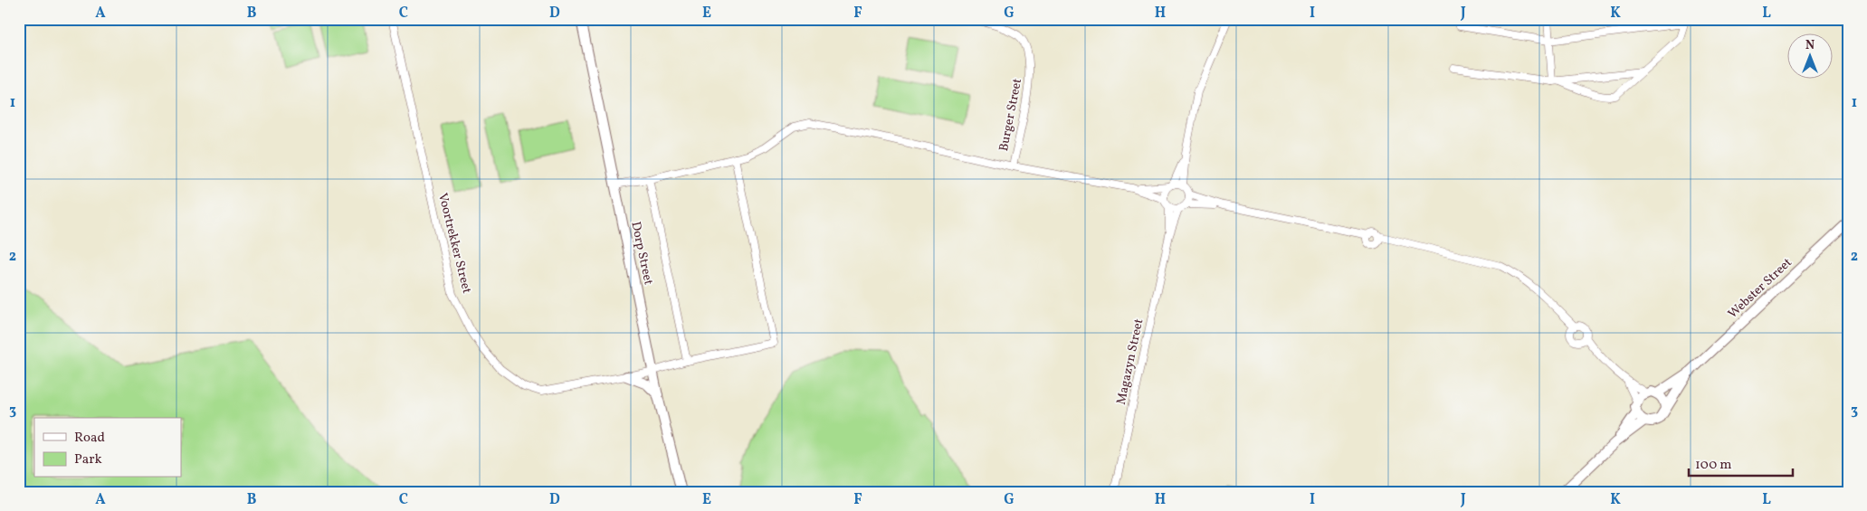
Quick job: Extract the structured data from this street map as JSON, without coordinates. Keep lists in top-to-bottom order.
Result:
{
  "streets": {
    "street": [
      "Burger Street",
      "Voortrekker Street",
      "Dorp Street",
      "Webster Street",
      "Magazyn Street"
    ]
  },
  "crossings": [
    ["Voortrekker Street", "Dorp Street"]
  ],
  "legend": ["Road", "Park"],
  "scale_bar": "100 m",
  "north": "top",
  "grid": {
    "columns": [
      "A",
      "B",
      "C",
      "D",
      "E",
      "F",
      "G",
      "H",
      "I",
      "J",
      "K",
      "L"
    ],
    "rows": ["1", "2", "3"]
  }
}
